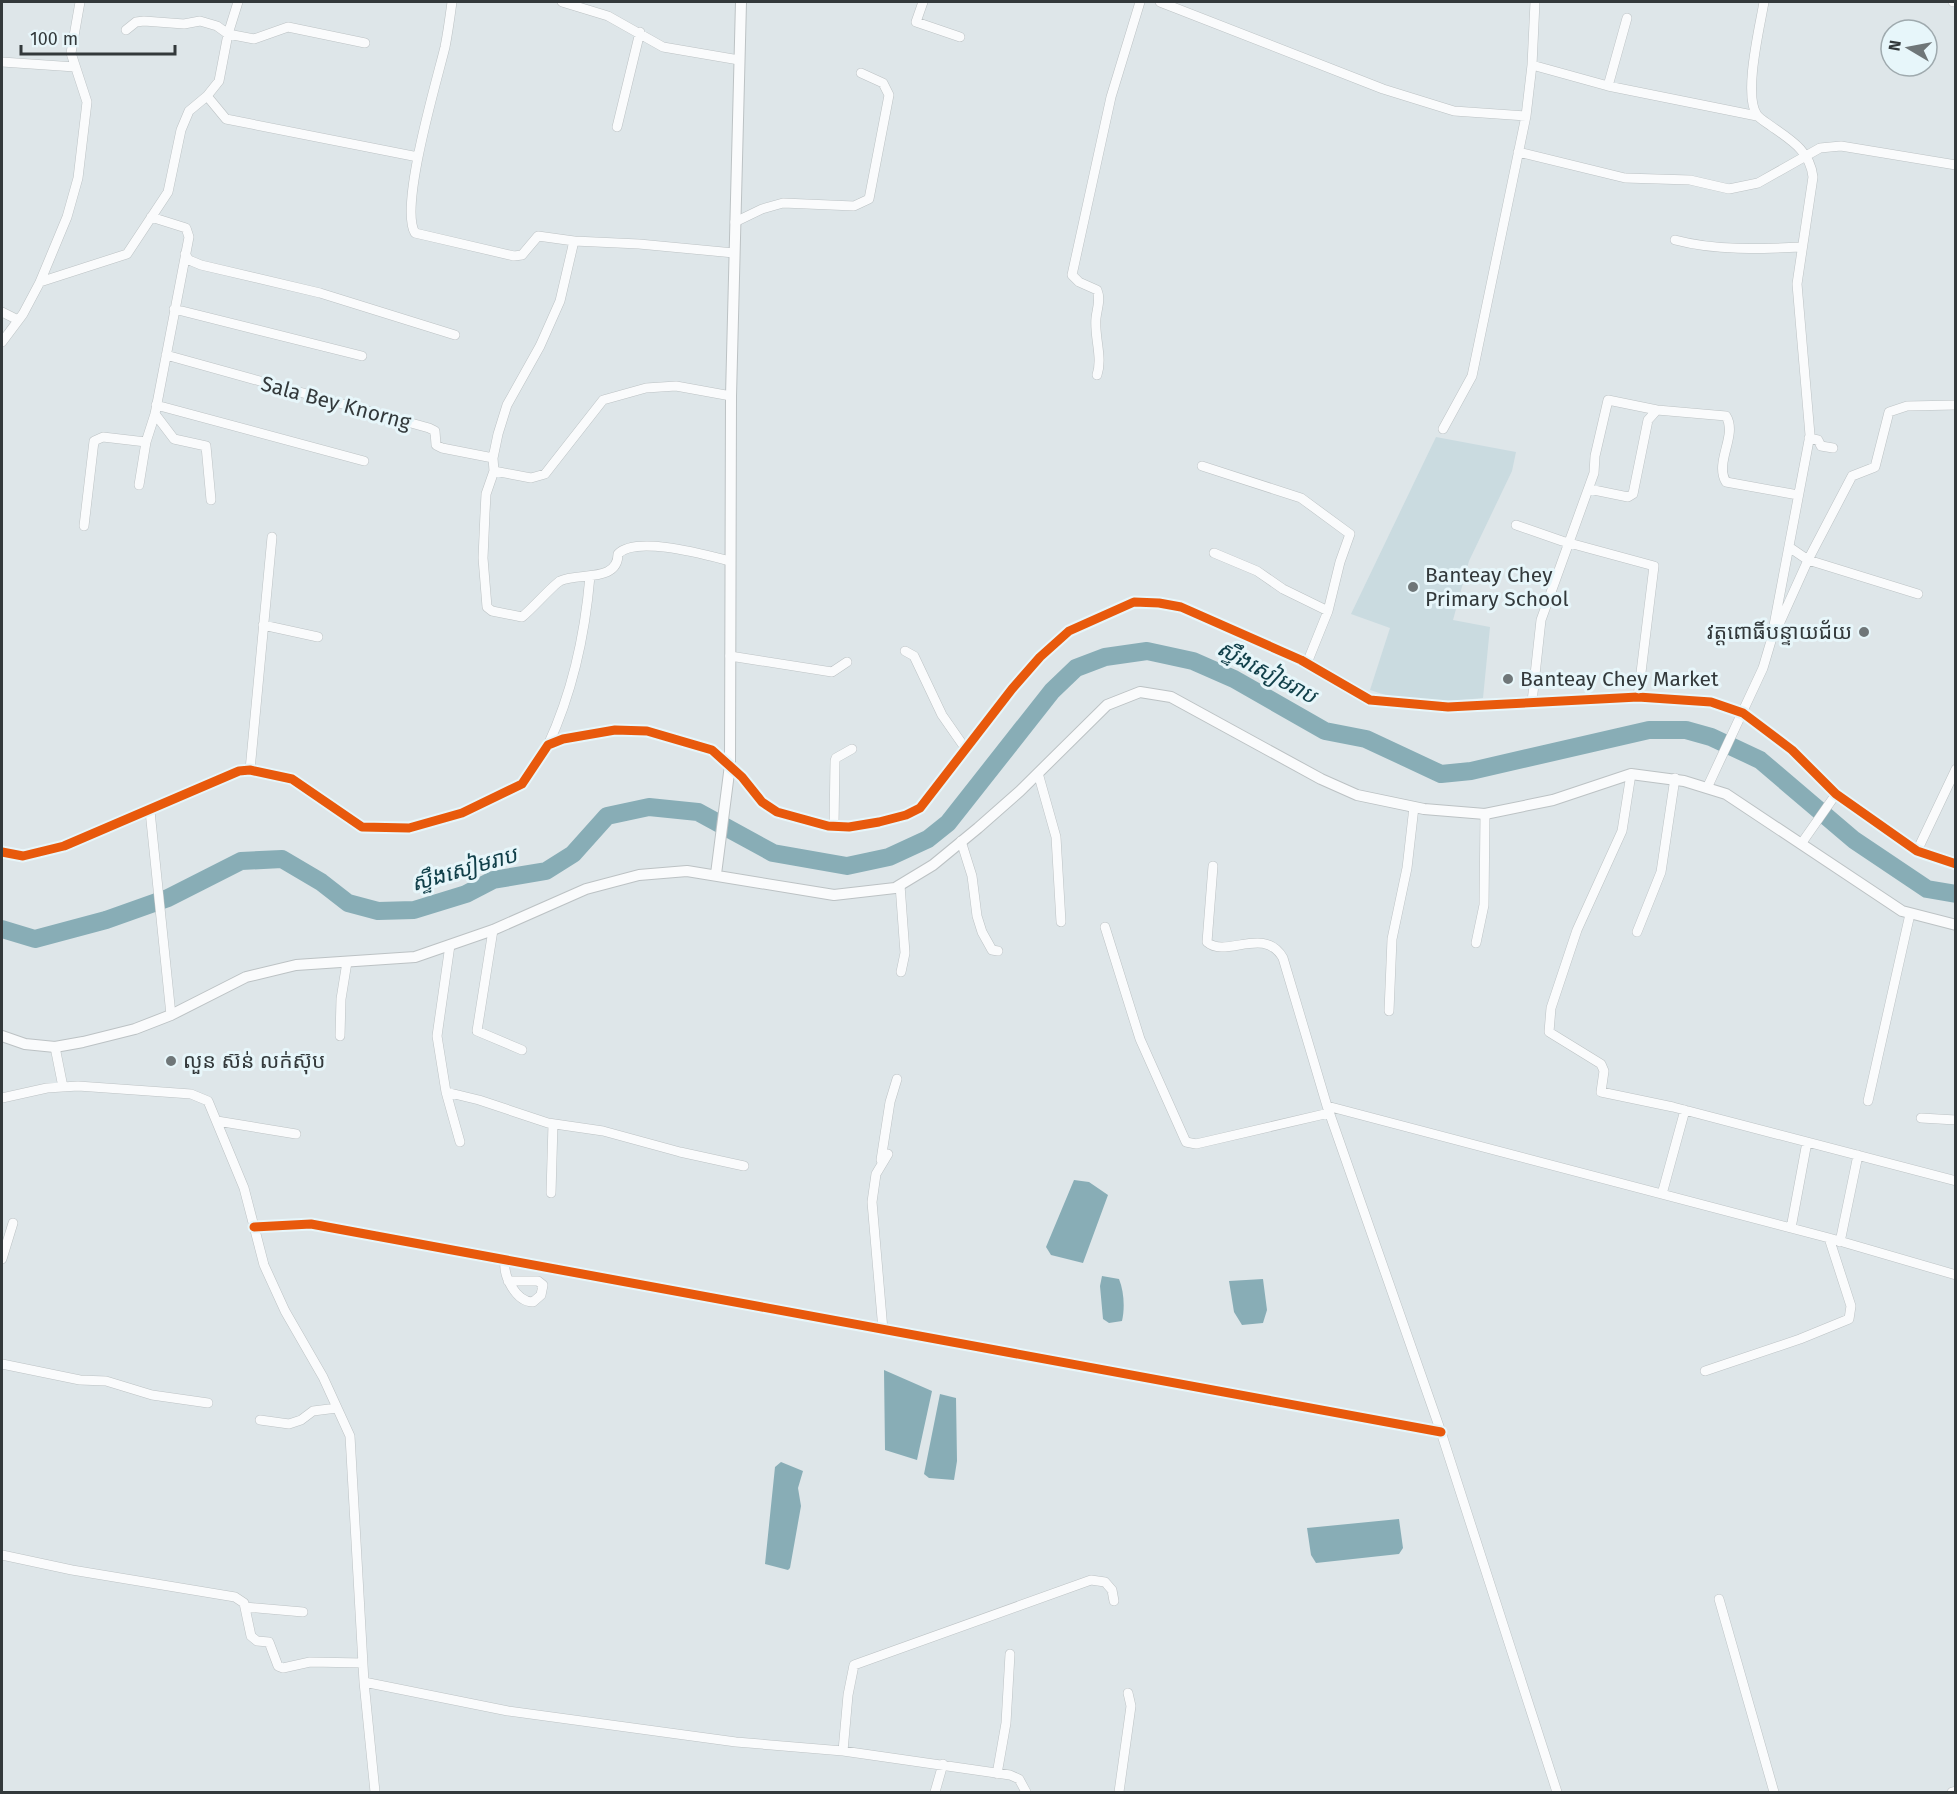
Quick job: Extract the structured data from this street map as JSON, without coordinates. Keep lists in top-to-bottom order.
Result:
{
  "streets": {
    "street": ["Sala Bey Knorng"]
  },
  "water": ["ស្ទឹងសៀមរាប"],
  "places": [
    "Banteay Chey Primary School",
    "វត្តពោធិ៍បន្ទាយជ័យ",
    "Banteay Chey Market",
    "លួន ស៊ន់ លក់ស៊ុប"
  ],
  "scale_bar": "100 m",
  "north": "left"
}
